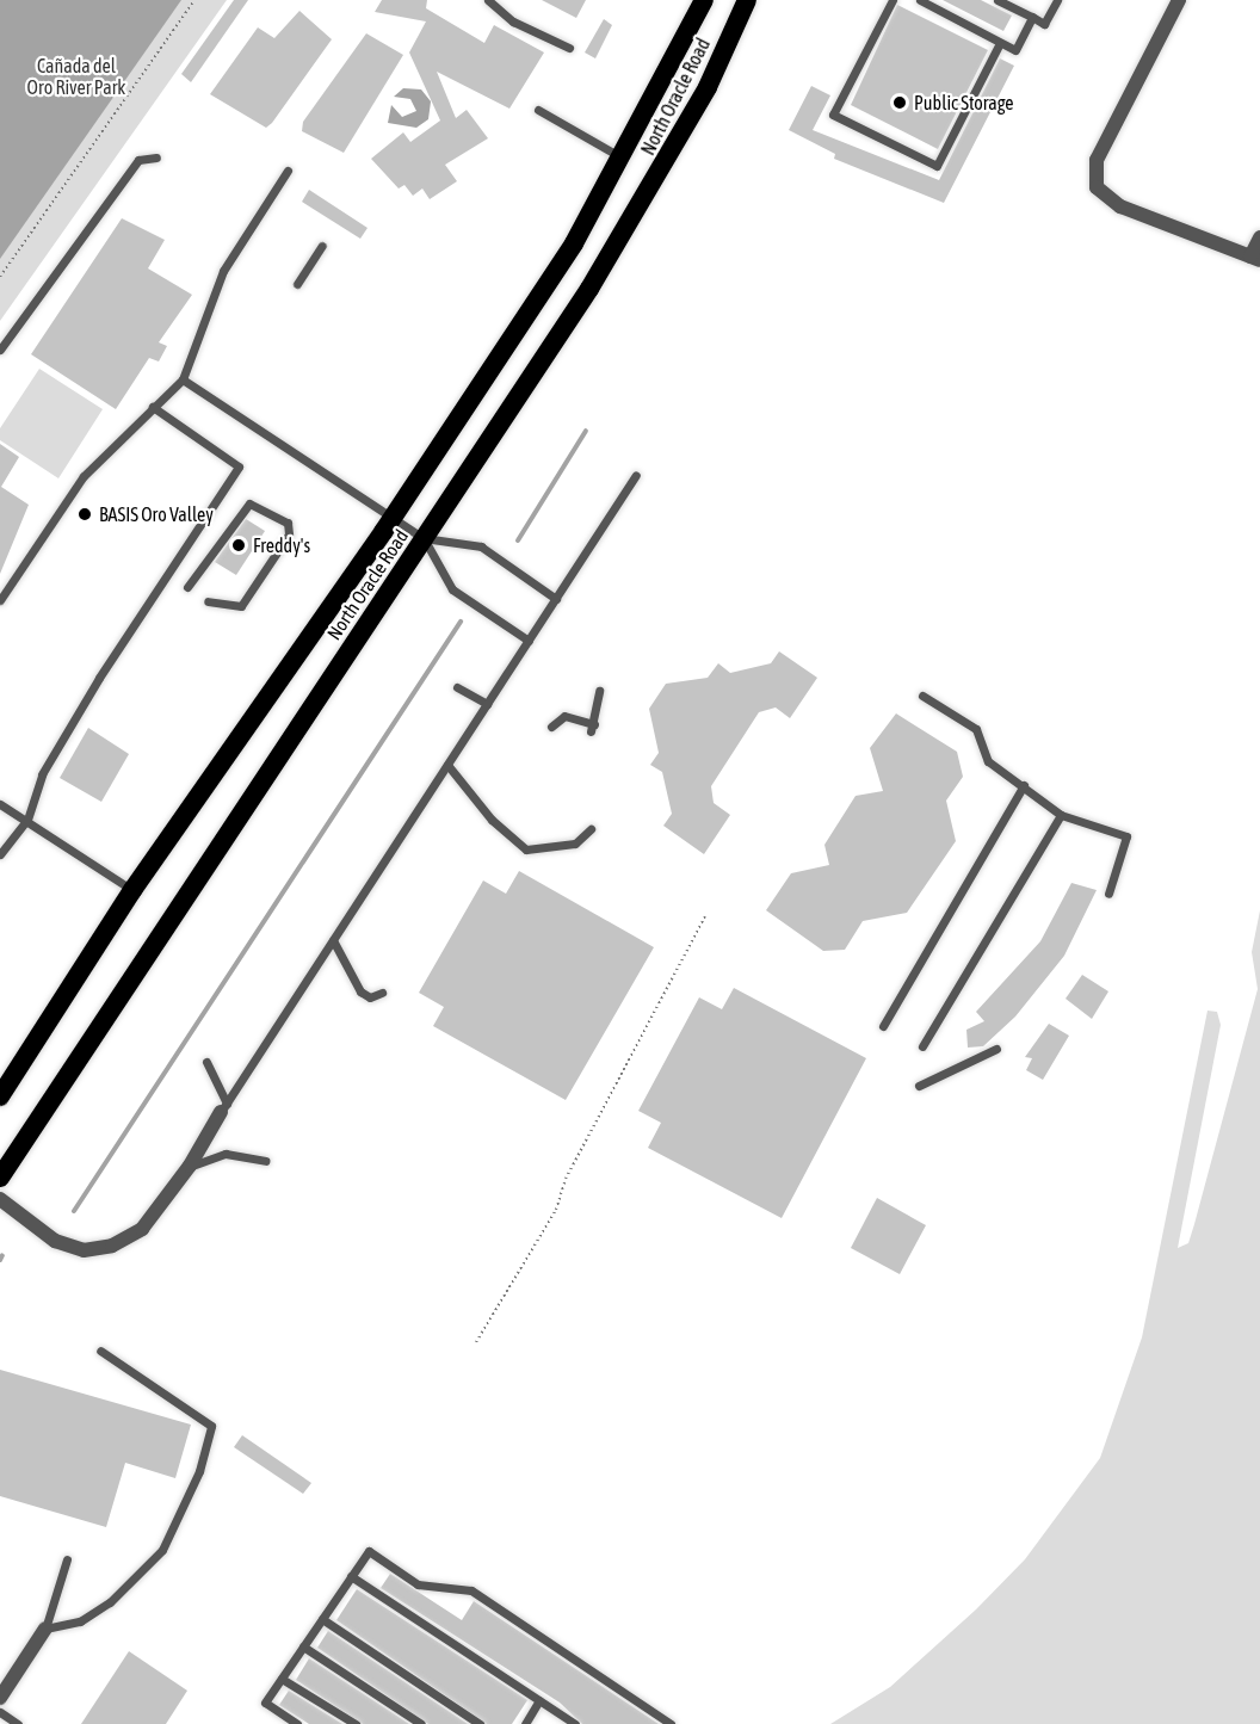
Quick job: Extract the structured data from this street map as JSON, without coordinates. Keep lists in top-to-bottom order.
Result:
{
  "streets": {
    "highway": ["North Oracle Road"]
  },
  "parks": ["Cañada del Oro River Park"],
  "places": ["Public Storage", "BASIS Oro Valley", "Freddy's"]
}
